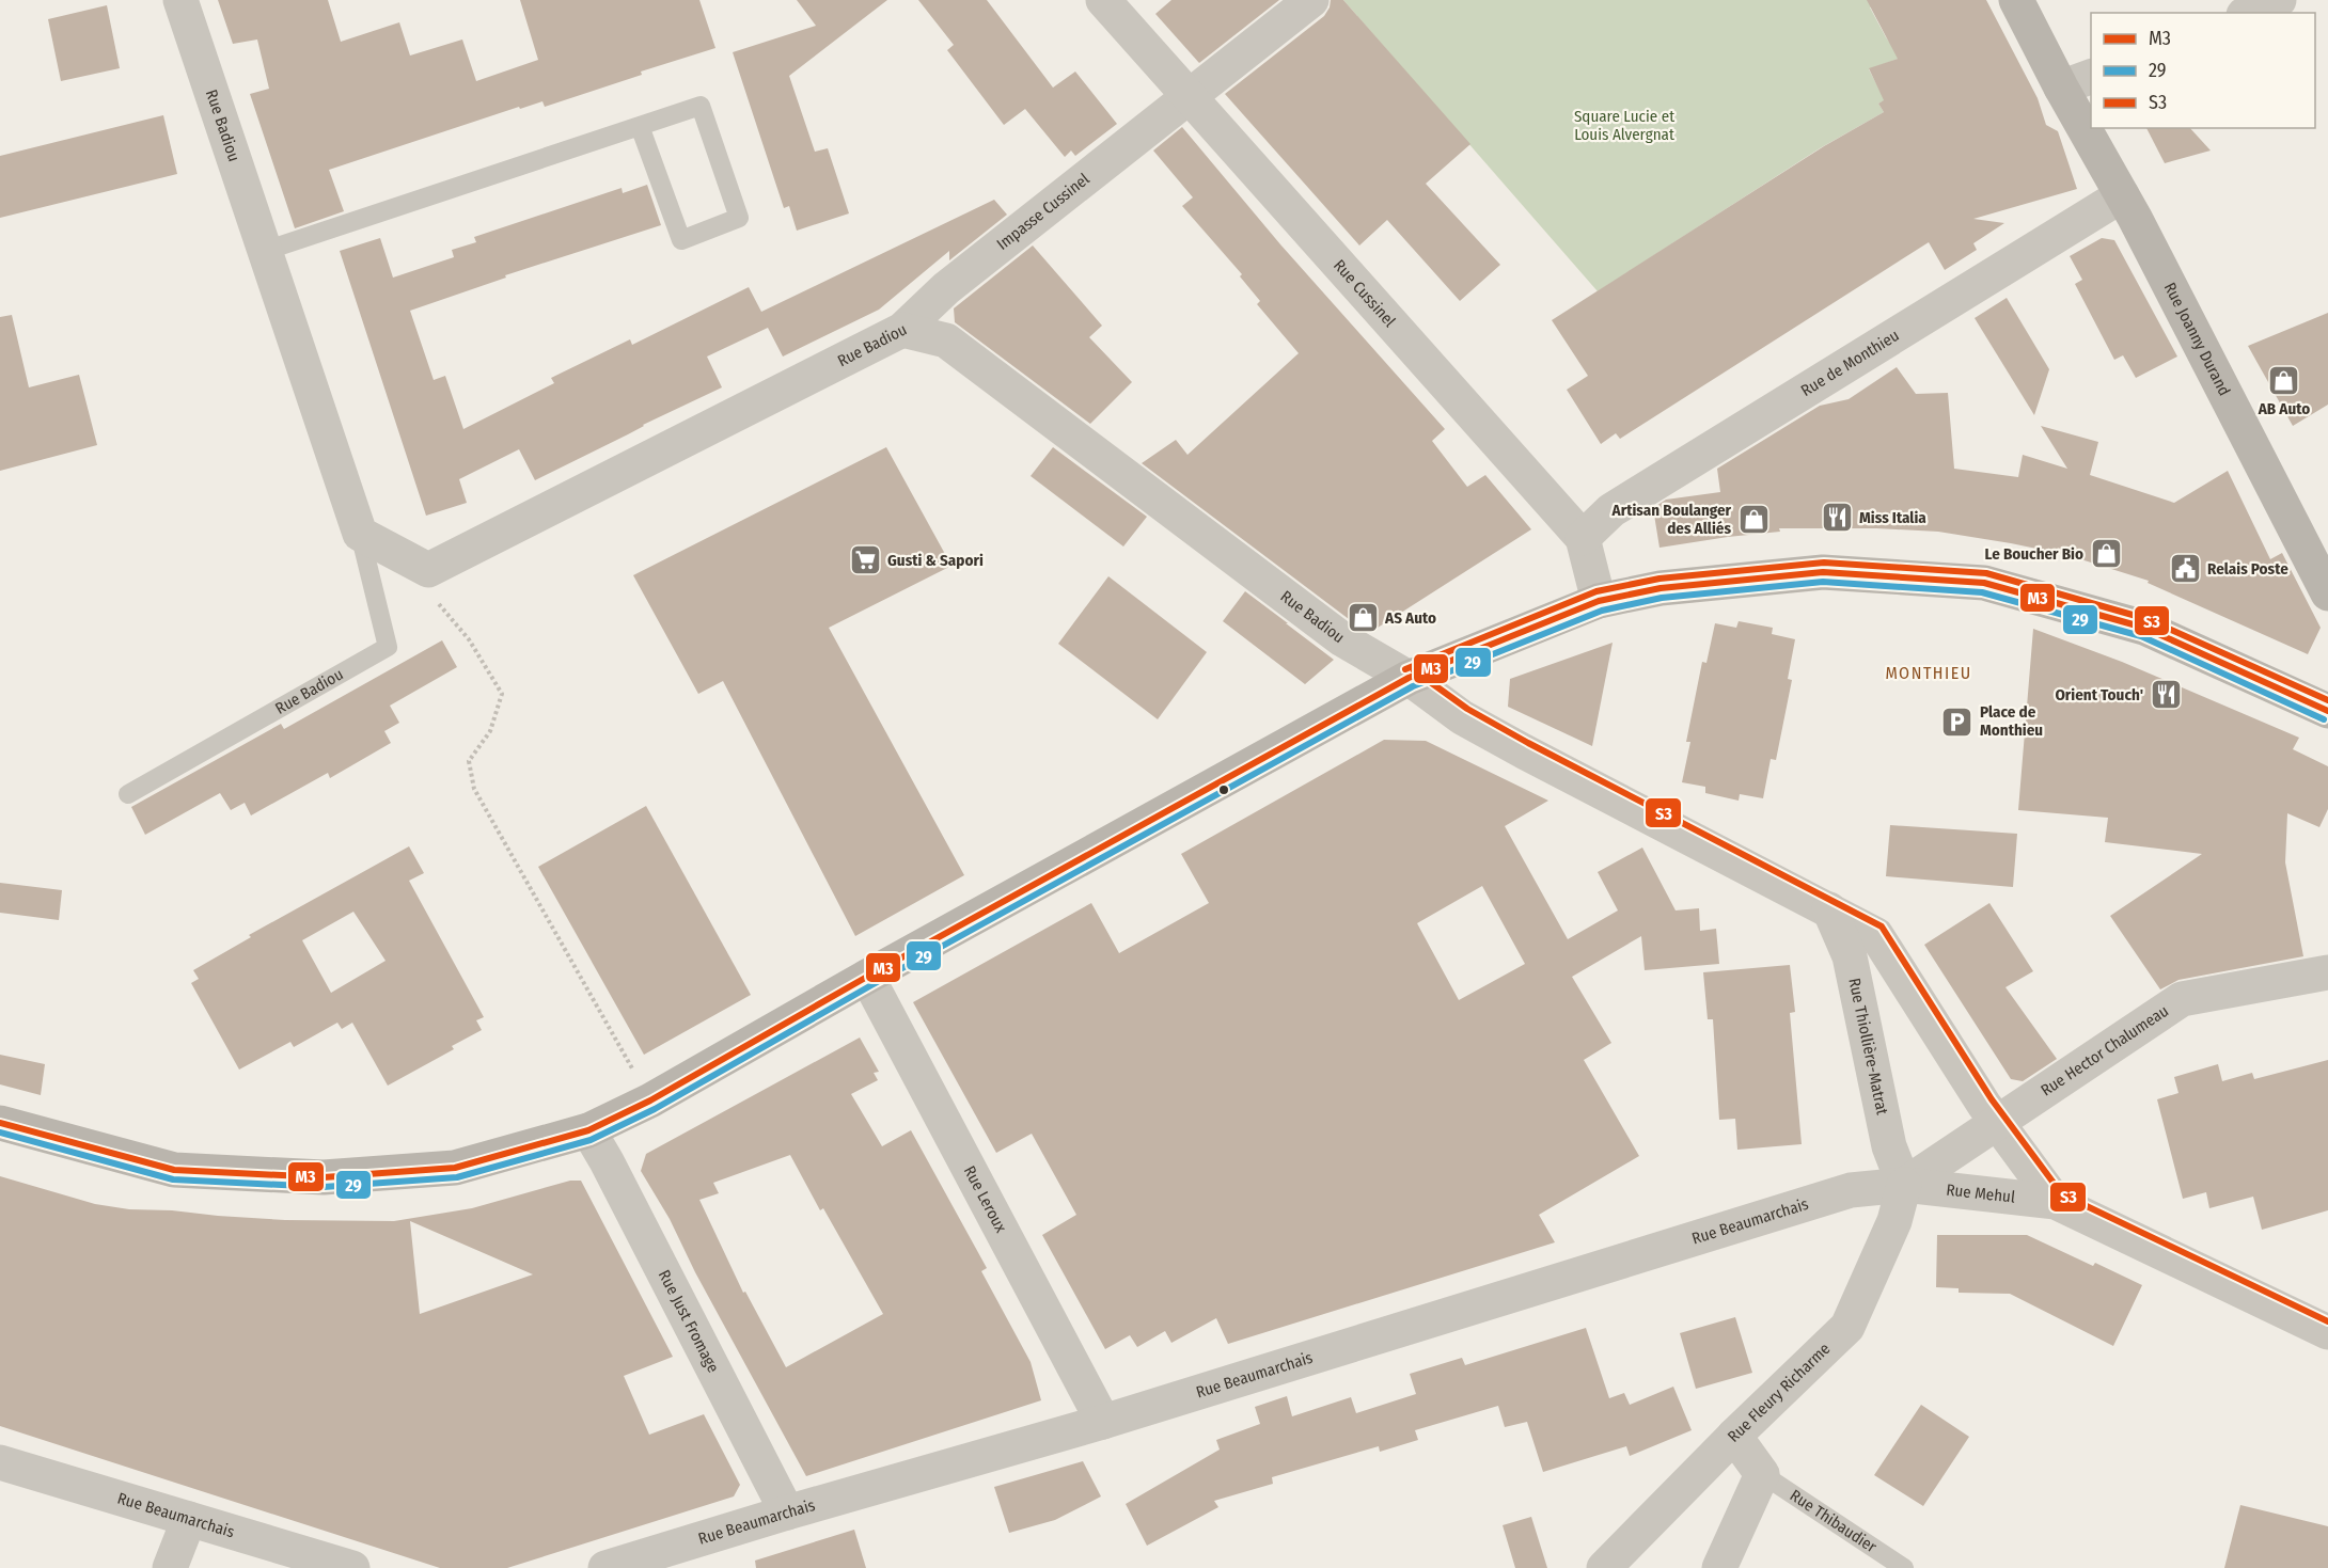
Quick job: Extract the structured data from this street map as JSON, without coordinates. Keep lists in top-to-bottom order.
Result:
{
  "streets": {
    "street": [
      "Rue Badiou",
      "Impasse Cussinel",
      "Rue Cussinel",
      "Rue Joanny Durand",
      "Rue de Monthieu",
      "Rue Thiollière-Matrat",
      "Rue Hector Chalumeau",
      "Rue Mehul",
      "Rue Leroux",
      "Rue Beaumarchais",
      "Rue Just Fromage",
      "Rue Fleury Richarme",
      "Rue Thibaudier"
    ]
  },
  "crossings": [
    ["Rue Badiou", "Impasse Cussinel"],
    ["Impasse Cussinel", "Rue Cussinel"],
    ["Rue Cussinel", "Rue de Monthieu"],
    ["Rue Joanny Durand", "Rue de Monthieu"],
    ["Rue Thiollière-Matrat", "Rue Hector Chalumeau"],
    ["Rue Thiollière-Matrat", "Rue Mehul"],
    ["Rue Thiollière-Matrat", "Rue Beaumarchais"],
    ["Rue Thiollière-Matrat", "Rue Fleury Richarme"],
    ["Rue Hector Chalumeau", "Rue Mehul"],
    ["Rue Hector Chalumeau", "Rue Beaumarchais"],
    ["Rue Hector Chalumeau", "Rue Fleury Richarme"],
    ["Rue Mehul", "Rue Beaumarchais"],
    ["Rue Mehul", "Rue Fleury Richarme"],
    ["Rue Leroux", "Rue Beaumarchais"],
    ["Rue Beaumarchais", "Rue Just Fromage"],
    ["Rue Beaumarchais", "Rue Fleury Richarme"],
    ["Rue Fleury Richarme", "Rue Thibaudier"]
  ],
  "districts": ["MONTHIEU"],
  "parks": ["Square Lucie et Louis Alvergnat"],
  "places": {
    "shop": [
      "AB Auto",
      "Artisan Boulanger des Alliés",
      "Le Boucher Bio",
      "AS Auto"
    ],
    "restaurant": ["Miss Italia", "Orient Touch'"],
    "supermarket": ["Gusti & Sapori"],
    "public building": ["Relais Poste"],
    "parking": ["Place de Monthieu"]
  },
  "lines": ["transit line S3", "transit line M3", "transit line 29"],
  "legend": ["M3", "29", "S3"]
}
